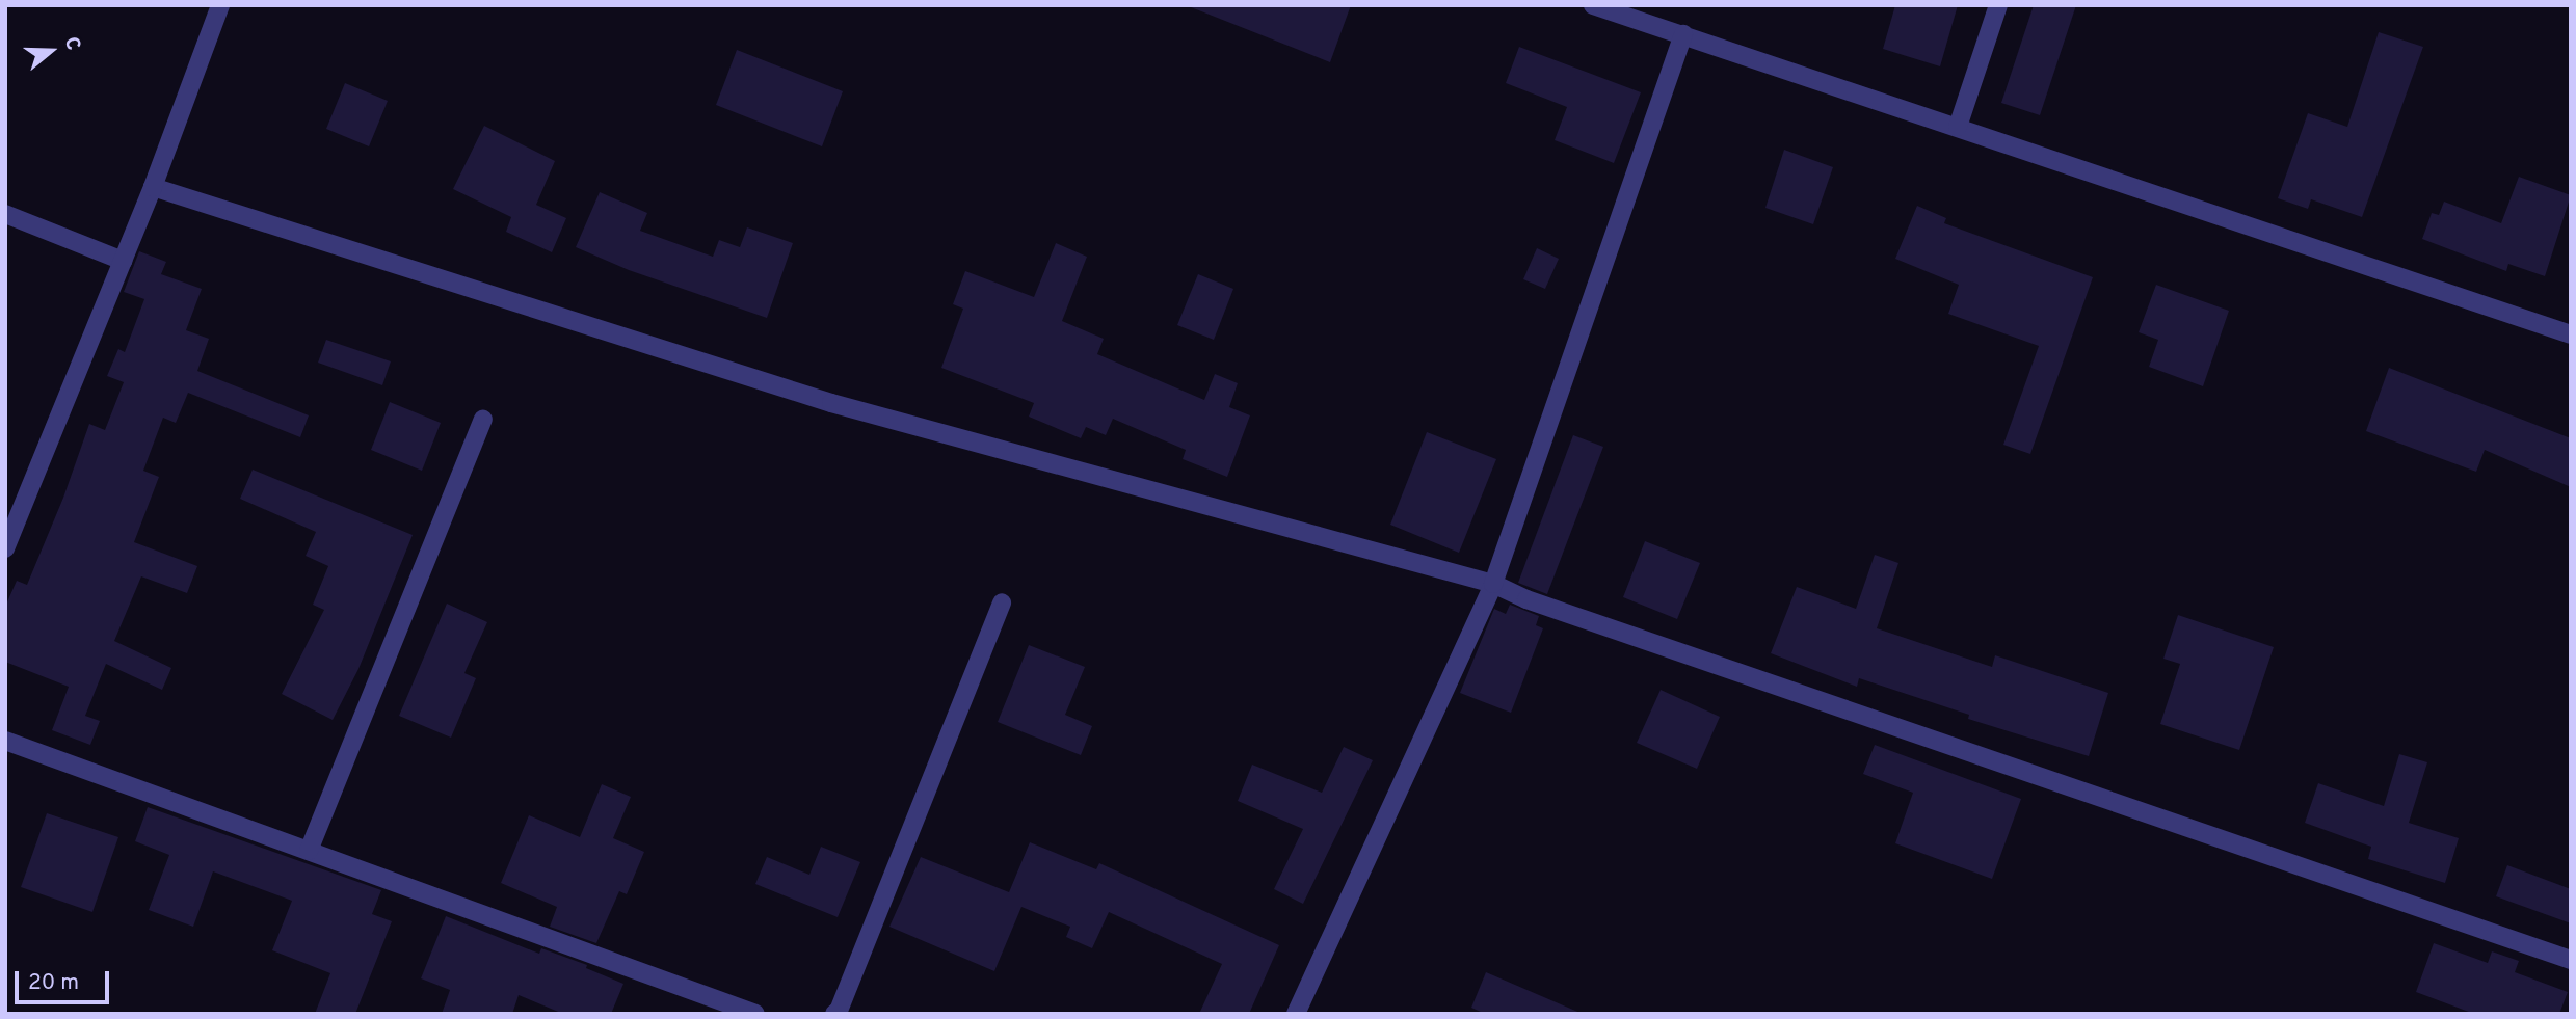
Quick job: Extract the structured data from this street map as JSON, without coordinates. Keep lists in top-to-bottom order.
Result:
{
  "scale_bar": "20 m",
  "north": "right"
}
